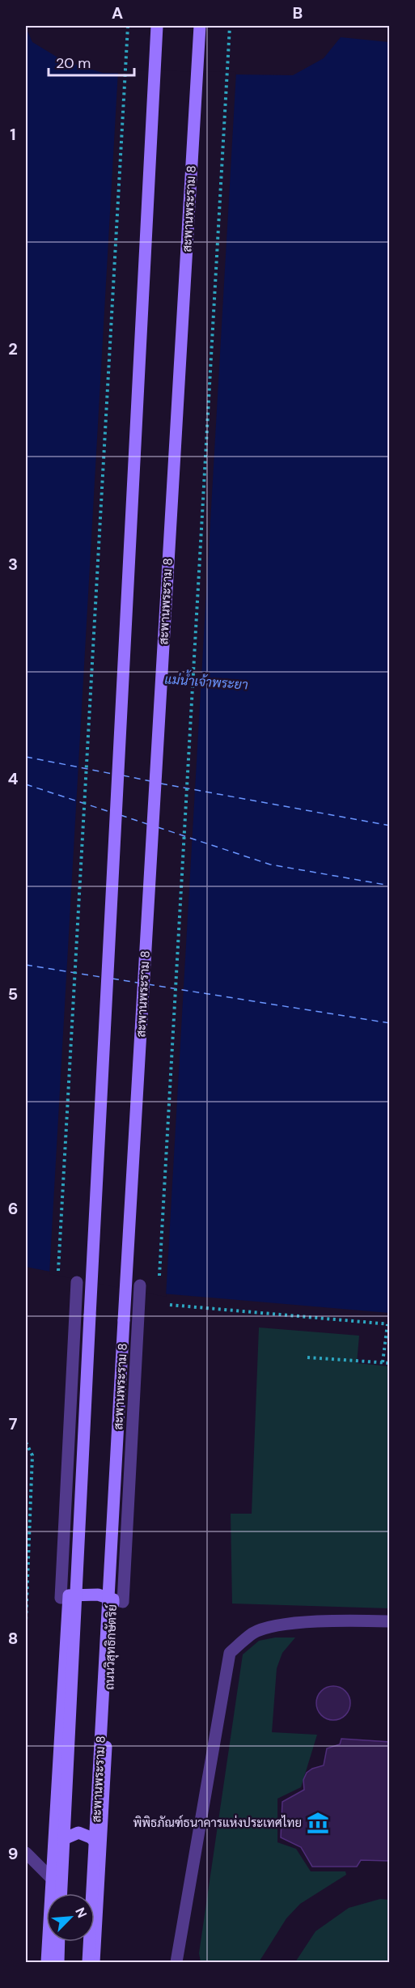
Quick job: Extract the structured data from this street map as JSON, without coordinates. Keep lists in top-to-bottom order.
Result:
{
  "streets": {
    "main road": ["สะพานพระราม 8", "ถนนวิสุทธิกษัตริย์"]
  },
  "water": ["แม่น้ำเจ้าพระยา"],
  "places": {
    "museum": ["พิพิธภัณฑ์ธนาคารแห่งประเทศไทย"]
  },
  "scale_bar": "20 m",
  "north": "top right",
  "grid": {
    "columns": ["A", "B"],
    "rows": [
      "1",
      "2",
      "3",
      "4",
      "5",
      "6",
      "7",
      "8",
      "9"
    ]
  }
}
